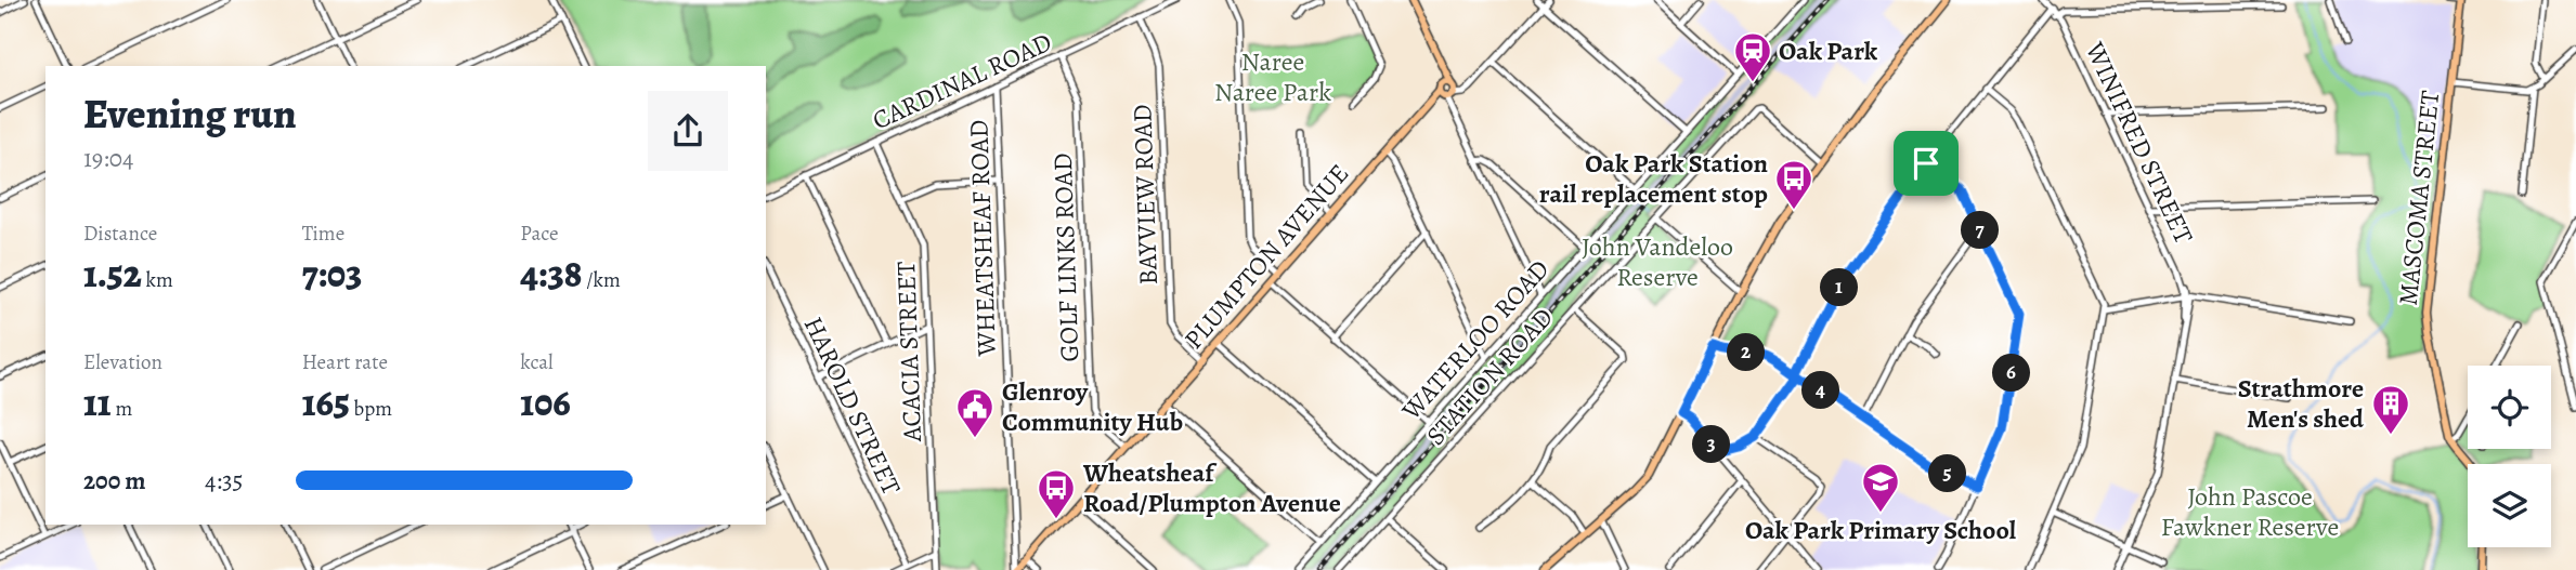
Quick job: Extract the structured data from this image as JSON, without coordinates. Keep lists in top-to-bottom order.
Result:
{
  "streets": {
    "main road": ["MASCOMA STREET", "PLUMPTON AVENUE"],
    "street": [
      "CARDINAL ROAD",
      "WINIFRED STREET",
      "BAYVIEW ROAD",
      "WHEATSHEAF ROAD",
      "GOLF LINKS ROAD",
      "WATERLOO ROAD",
      "ACACIA STREET",
      "STATION ROAD",
      "HAROLD STREET"
    ]
  },
  "crossings": [
    ["CARDINAL ROAD", "BAYVIEW ROAD"],
    ["CARDINAL ROAD", "WHEATSHEAF ROAD"],
    ["CARDINAL ROAD", "GOLF LINKS ROAD"],
    ["CARDINAL ROAD", "ACACIA STREET"],
    ["BAYVIEW ROAD", "PLUMPTON AVENUE"],
    ["WHEATSHEAF ROAD", "PLUMPTON AVENUE"],
    ["PLUMPTON AVENUE", "GOLF LINKS ROAD"]
  ],
  "parks": ["Naree Naree Park", "John Vandeloo Reserve", "John Pascoe Fawkner Reserve"],
  "places": {
    "station": ["Oak Park"],
    "bus stop": ["Oak Park Station rail replacement stop", "Wheatsheaf Road/Plumpton Avenue"],
    "building": ["Strathmore Men's shed"],
    "public building": ["Glenroy Community Hub"],
    "school or university": ["Oak Park Primary School"]
  },
  "page": {
    "heading": ["Evening run", "19:04"],
    "stats": [
      ["Distance", "1.52 km"],
      ["Time", "7:03"],
      ["Pace", "4:38 /km"],
      ["Elevation", "11 m"],
      ["Heart rate", "165 bpm"],
      ["kcal", "106"]
    ],
    "pins": [
      "7",
      "1",
      "2",
      "6",
      "4",
      "3",
      "5"
    ],
    "list": [
      {
        "name": "200 m",
        "note": "4:35"
      }
    ]
  }
}
